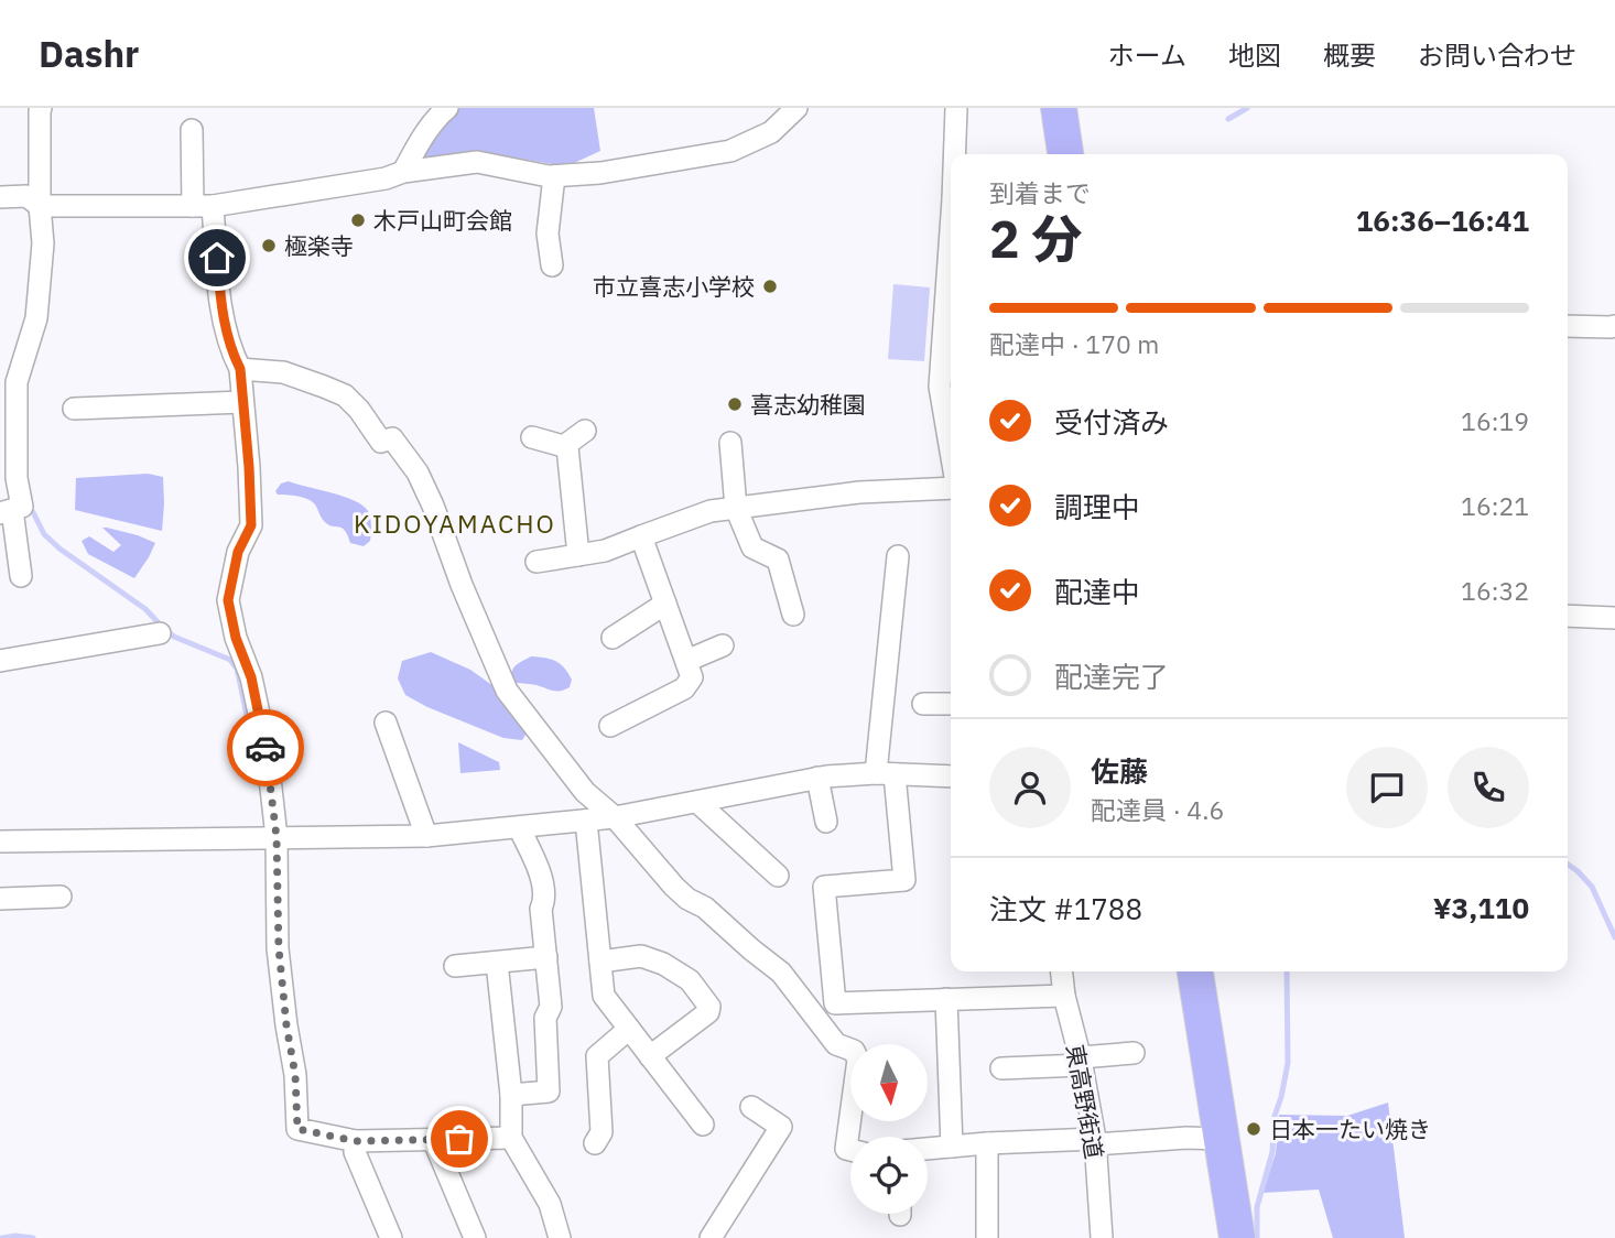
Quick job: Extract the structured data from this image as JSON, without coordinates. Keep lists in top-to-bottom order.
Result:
{
  "streets": {
    "street": ["東高野街道"]
  },
  "districts": ["KIDOYAMACHO"],
  "places": [
    "木戸山町会館",
    "極楽寺",
    "市立喜志小学校",
    "喜志幼稚園",
    "日本一たい焼き"
  ],
  "north": "bottom",
  "page": {
    "header": "Dashr",
    "nav": [
      "ホーム",
      "地図",
      "概要",
      "お問い合わせ"
    ],
    "heading": ["2 分", "到着まで", "16:36–16:41"],
    "panel": [
      "佐藤",
      "配達員 · 4.6",
      "注文 #1788",
      "¥3,110"
    ],
    "bar": "配達中 · 170 m",
    "list": [
      ["受付済み", "16:19"],
      ["調理中", "16:21"],
      ["配達中", "16:32"],
      "配達完了"
    ]
  }
}
